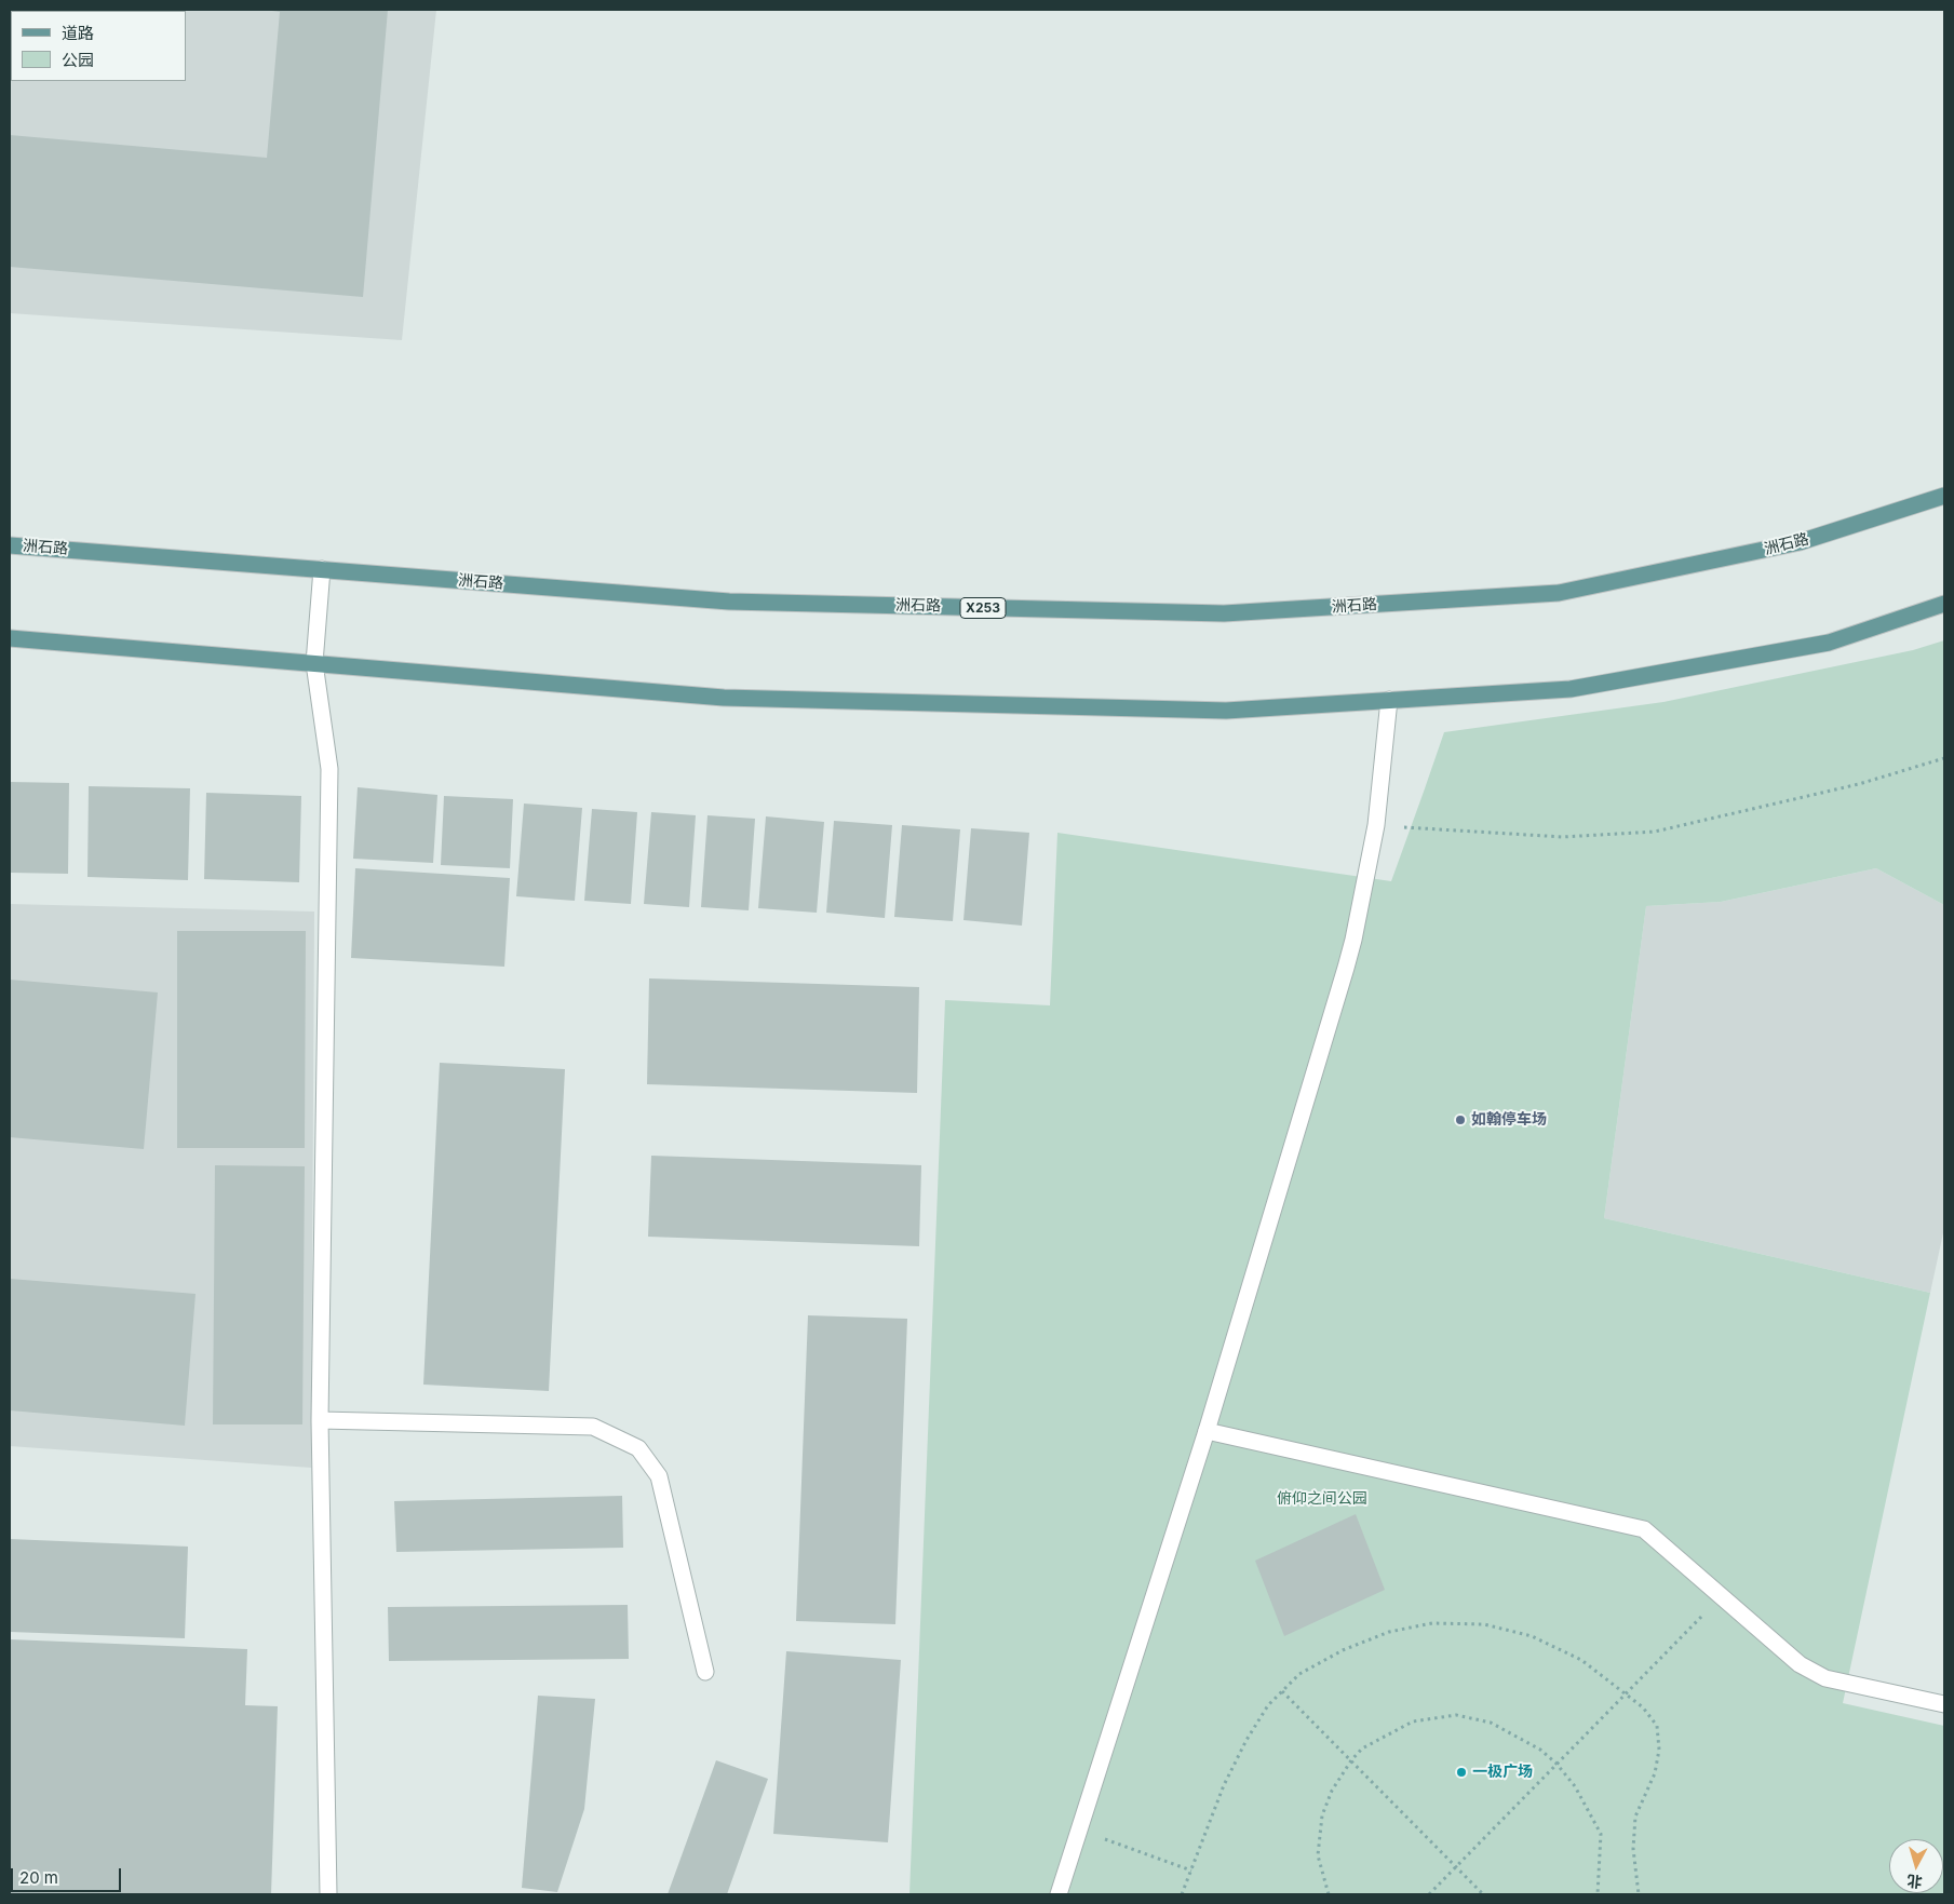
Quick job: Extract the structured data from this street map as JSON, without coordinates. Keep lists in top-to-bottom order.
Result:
{
  "streets": {
    "main road": ["洲石路", "X253"]
  },
  "parks": ["俯仰之间公园"],
  "places": ["如翰停车场", "一极广场"],
  "legend": ["道路", "公园"],
  "scale_bar": "20 m",
  "north": "bottom"
}
